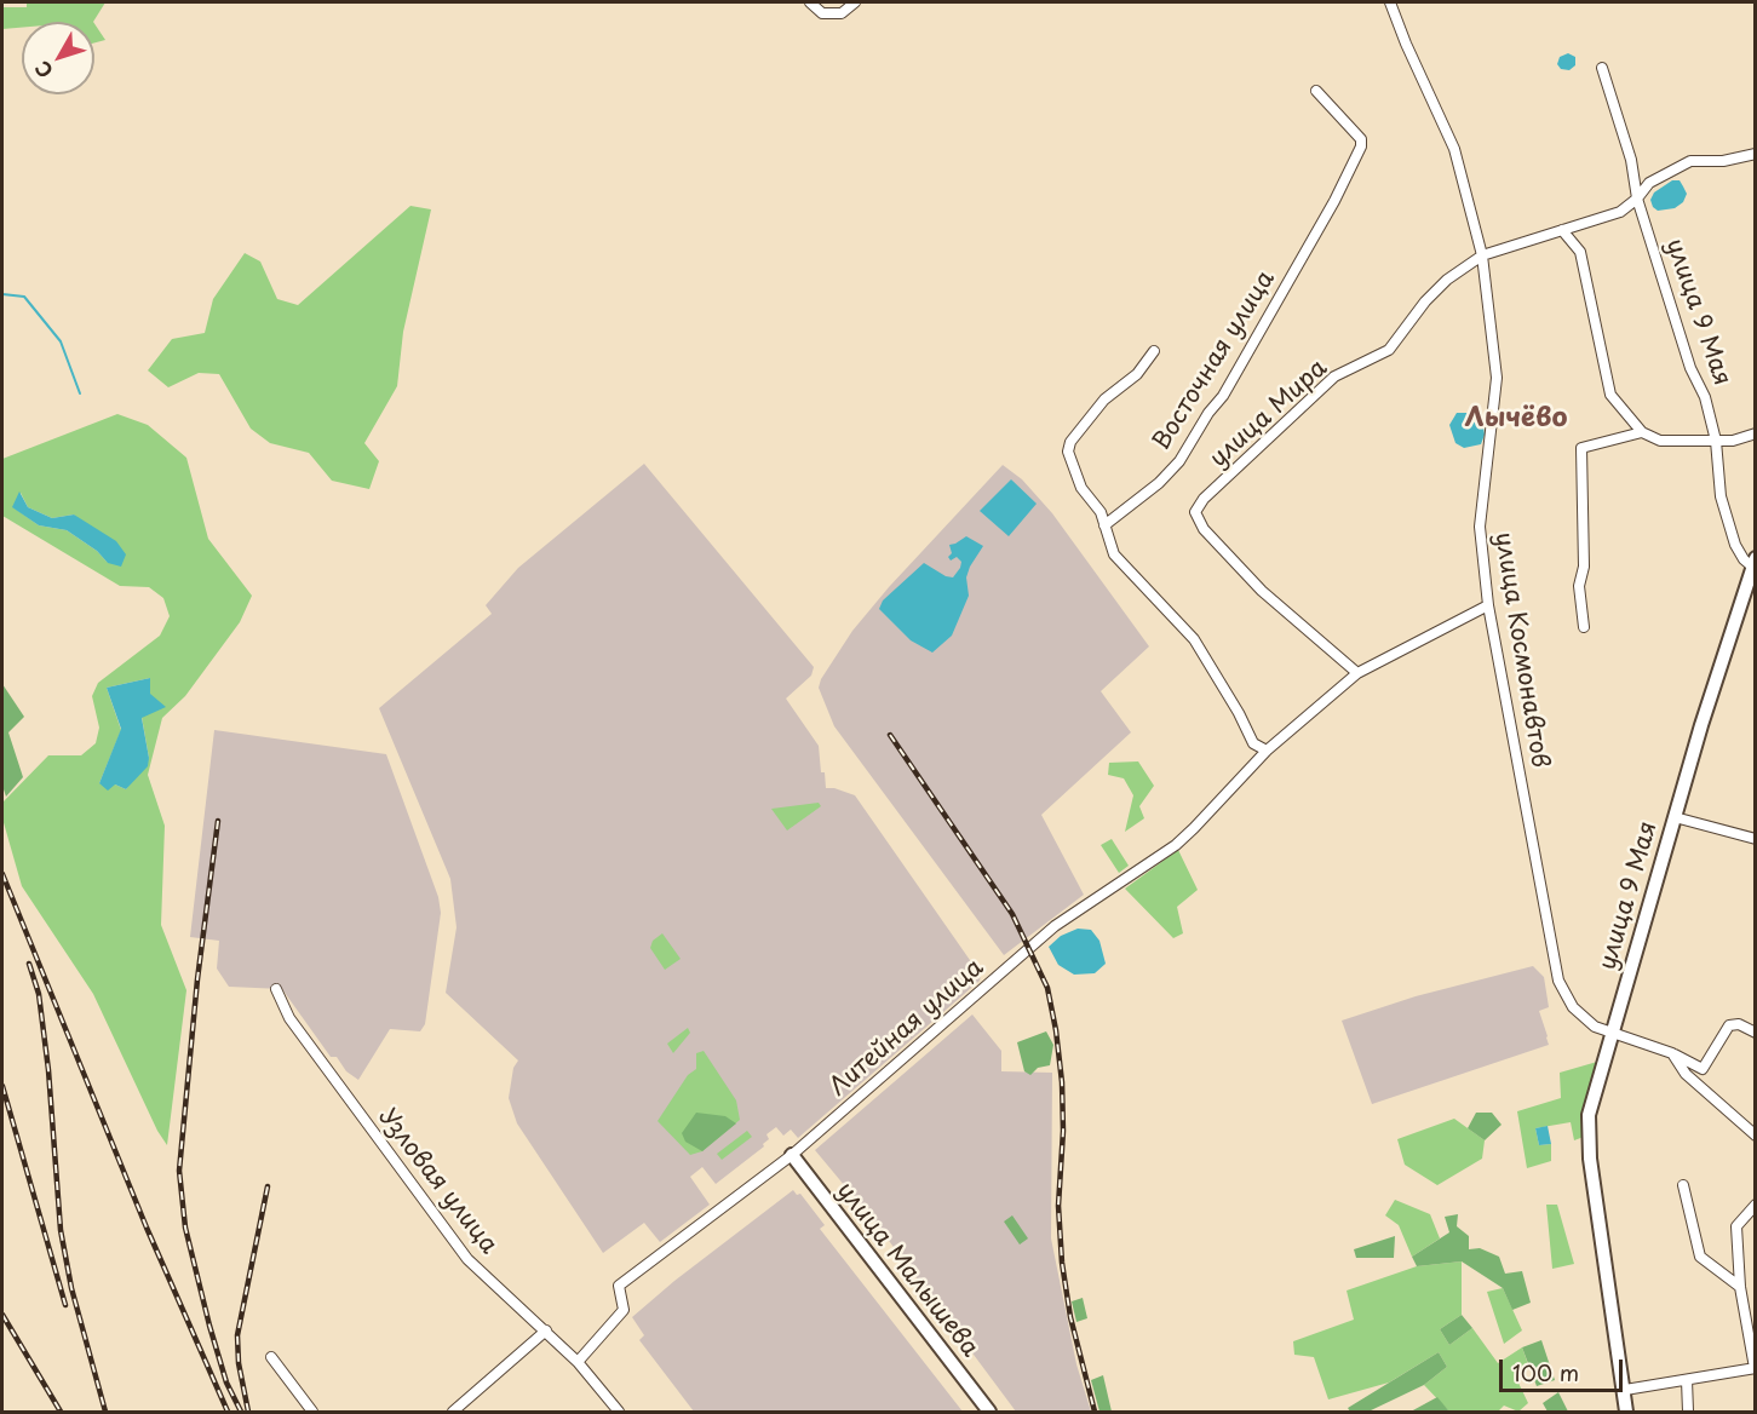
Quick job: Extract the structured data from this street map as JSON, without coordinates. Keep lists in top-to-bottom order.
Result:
{
  "streets": {
    "main road": ["улица 9 Мая", "улица Малышева"],
    "street": [
      "Восточная улица",
      "улица Мира",
      "улица Космонавтов",
      "Литейная улица",
      "Узловая улица"
    ]
  },
  "crossings": [
    ["улица 9 Мая", "улица Мира"],
    ["улица 9 Мая", "улица Космонавтов"],
    ["улица Мира", "улица Космонавтов"],
    ["улица Мира", "Литейная улица"],
    ["улица Космонавтов", "Литейная улица"],
    ["Литейная улица", "Узловая улица"],
    ["Литейная улица", "улица Малышева"]
  ],
  "districts": ["Лычёво"],
  "scale_bar": "100 m",
  "north": "bottom left"
}
